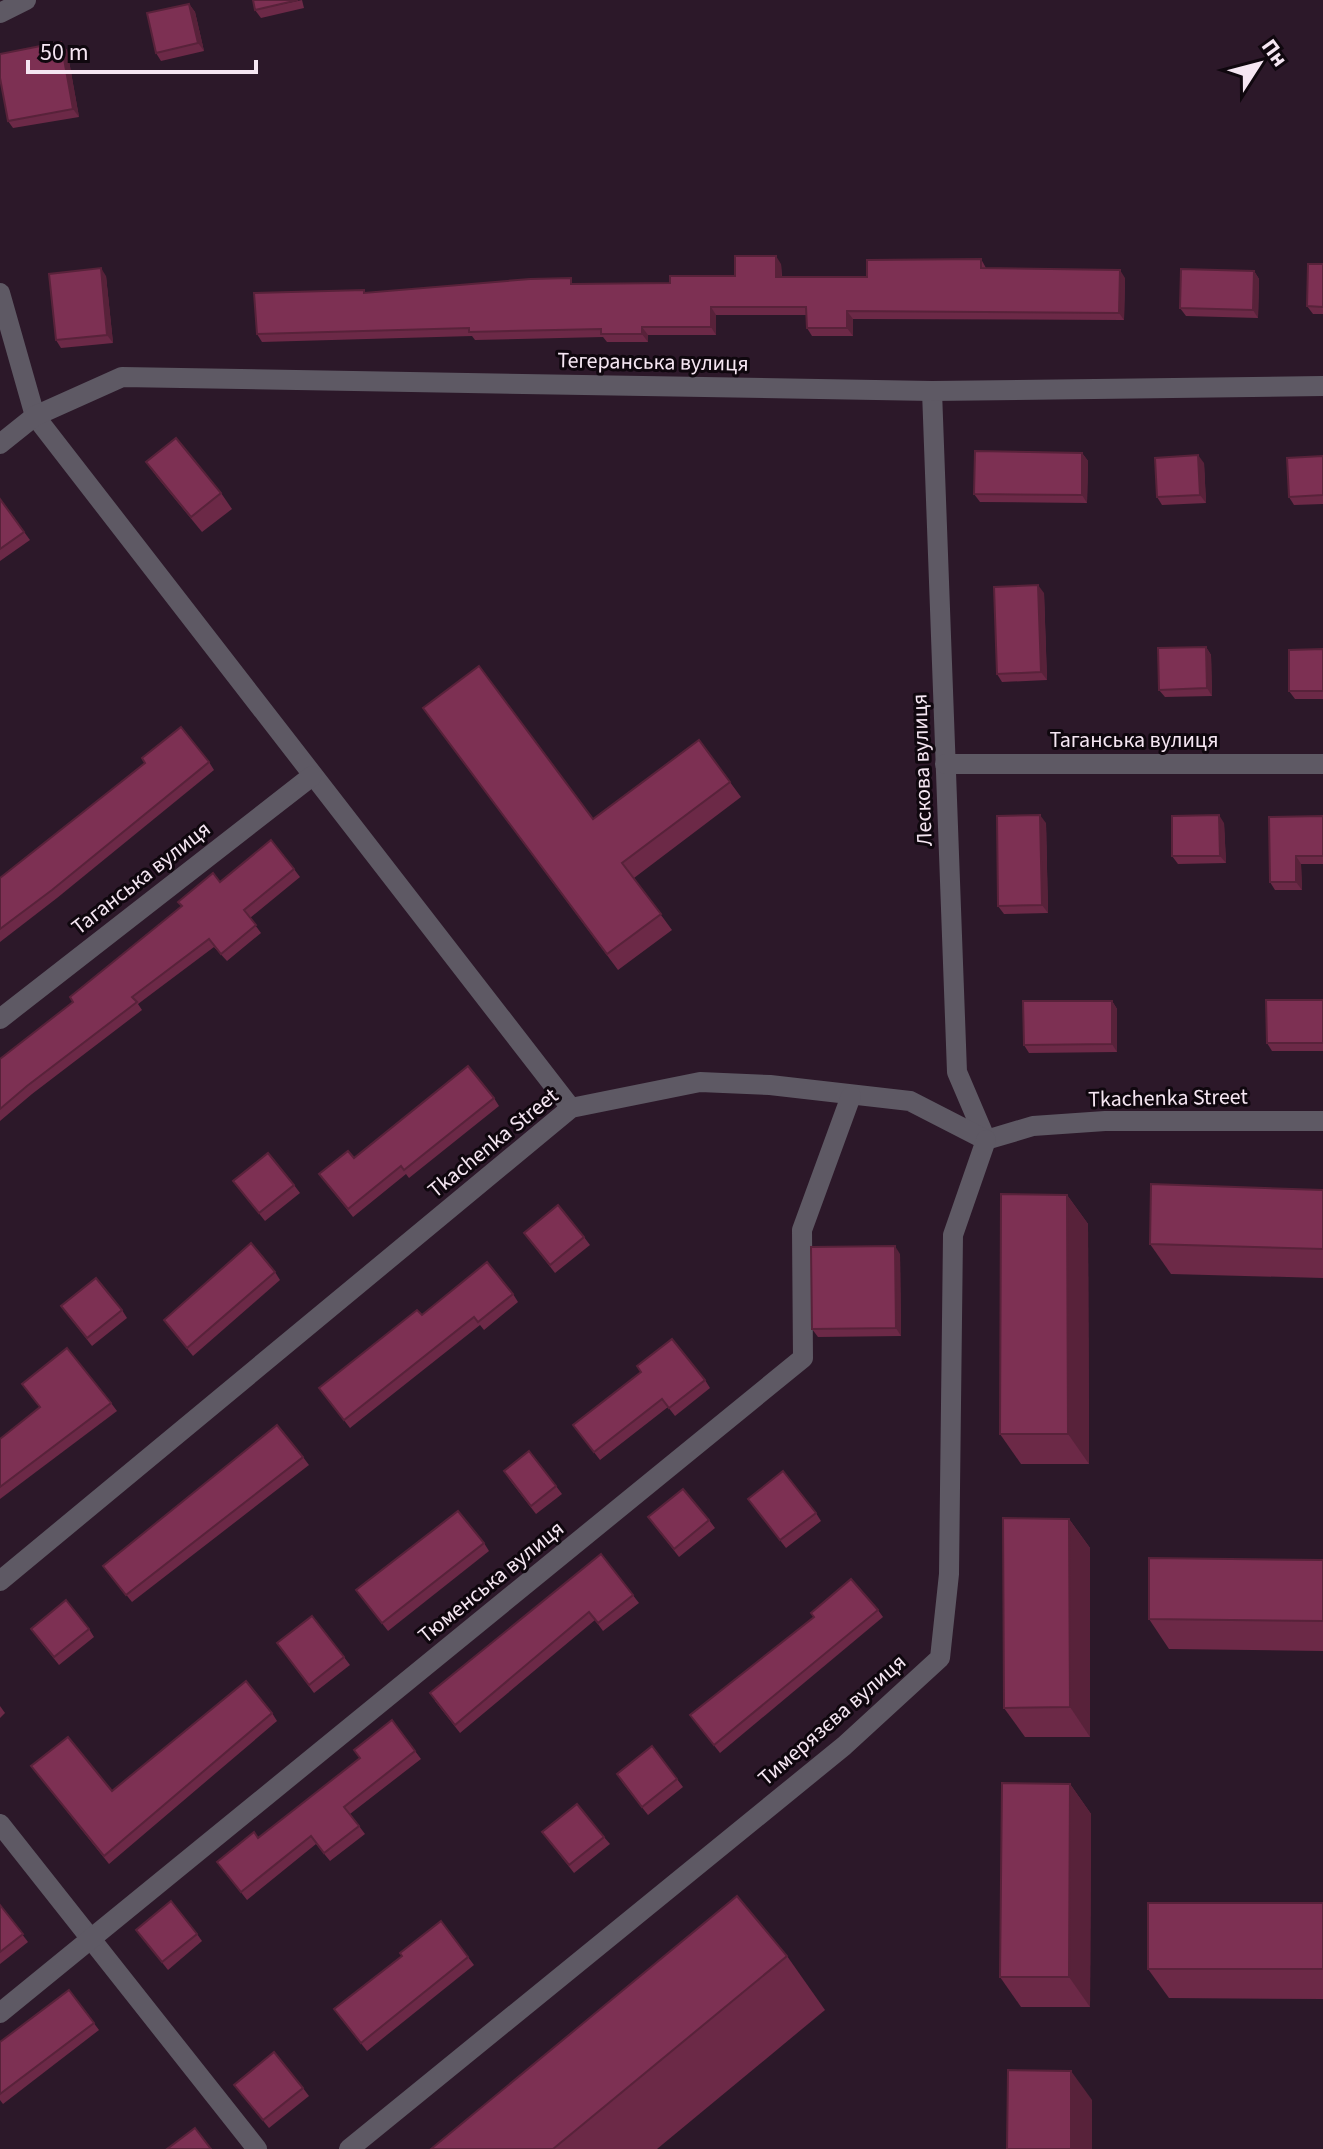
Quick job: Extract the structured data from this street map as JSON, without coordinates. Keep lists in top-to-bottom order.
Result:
{
  "streets": {
    "street": [
      "Тегеранська вулиця",
      "Таганська вулиця",
      "Лескова вулиця",
      "Tkachenka Street",
      "Тюменська вулиця",
      "Тимерязєва вулиця"
    ]
  },
  "crossings": [
    ["Тегеранська вулиця", "Лескова вулиця"],
    ["Таганська вулиця", "Лескова вулиця"],
    ["Лескова вулиця", "Tkachenka Street"],
    ["Лескова вулиця", "Тимерязєва вулиця"],
    ["Tkachenka Street", "Тюменська вулиця"],
    ["Tkachenka Street", "Тимерязєва вулиця"]
  ],
  "scale_bar": "50 m",
  "north": "top right"
}
